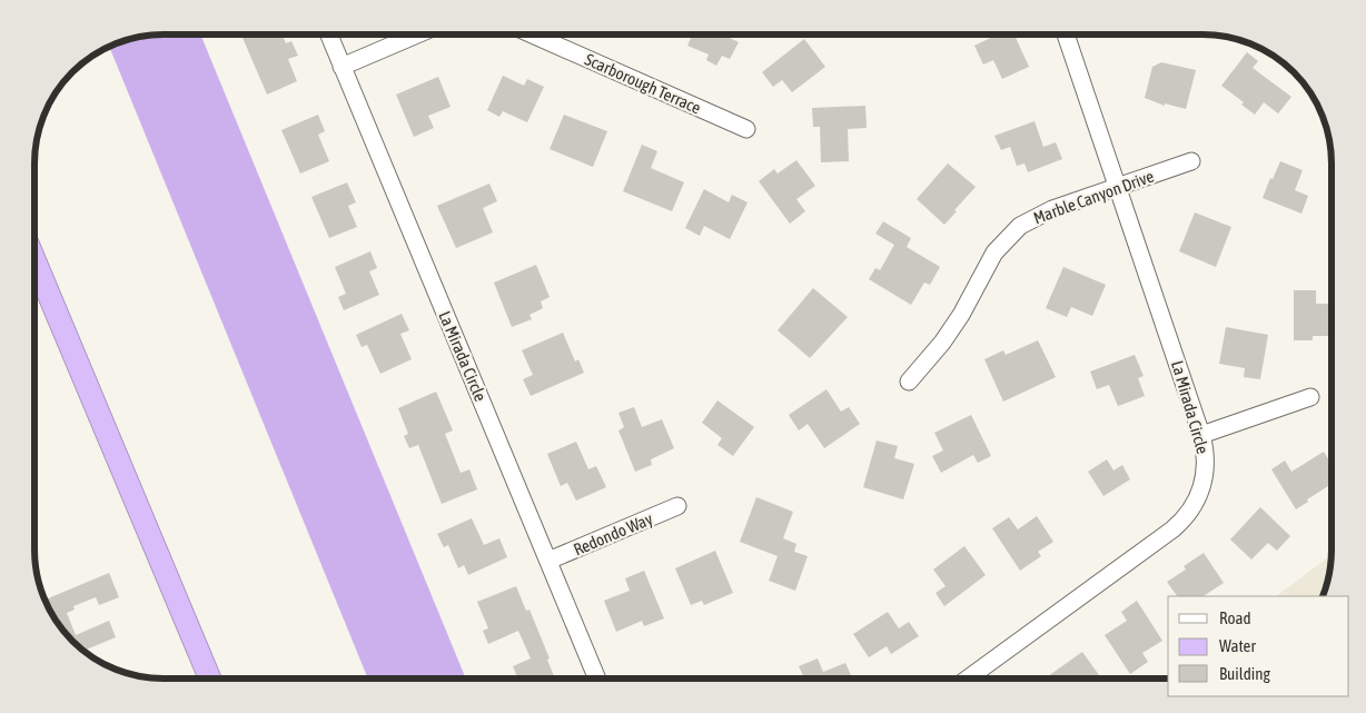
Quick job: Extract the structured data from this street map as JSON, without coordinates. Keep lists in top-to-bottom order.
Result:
{
  "streets": {
    "street": [
      "Scarborough Terrace",
      "Marble Canyon Drive",
      "La Mirada Circle",
      "Redondo Way"
    ]
  },
  "crossings": [
    ["Marble Canyon Drive", "La Mirada Circle"],
    ["La Mirada Circle", "Redondo Way"]
  ],
  "legend": ["Road", "Water", "Building"]
}
